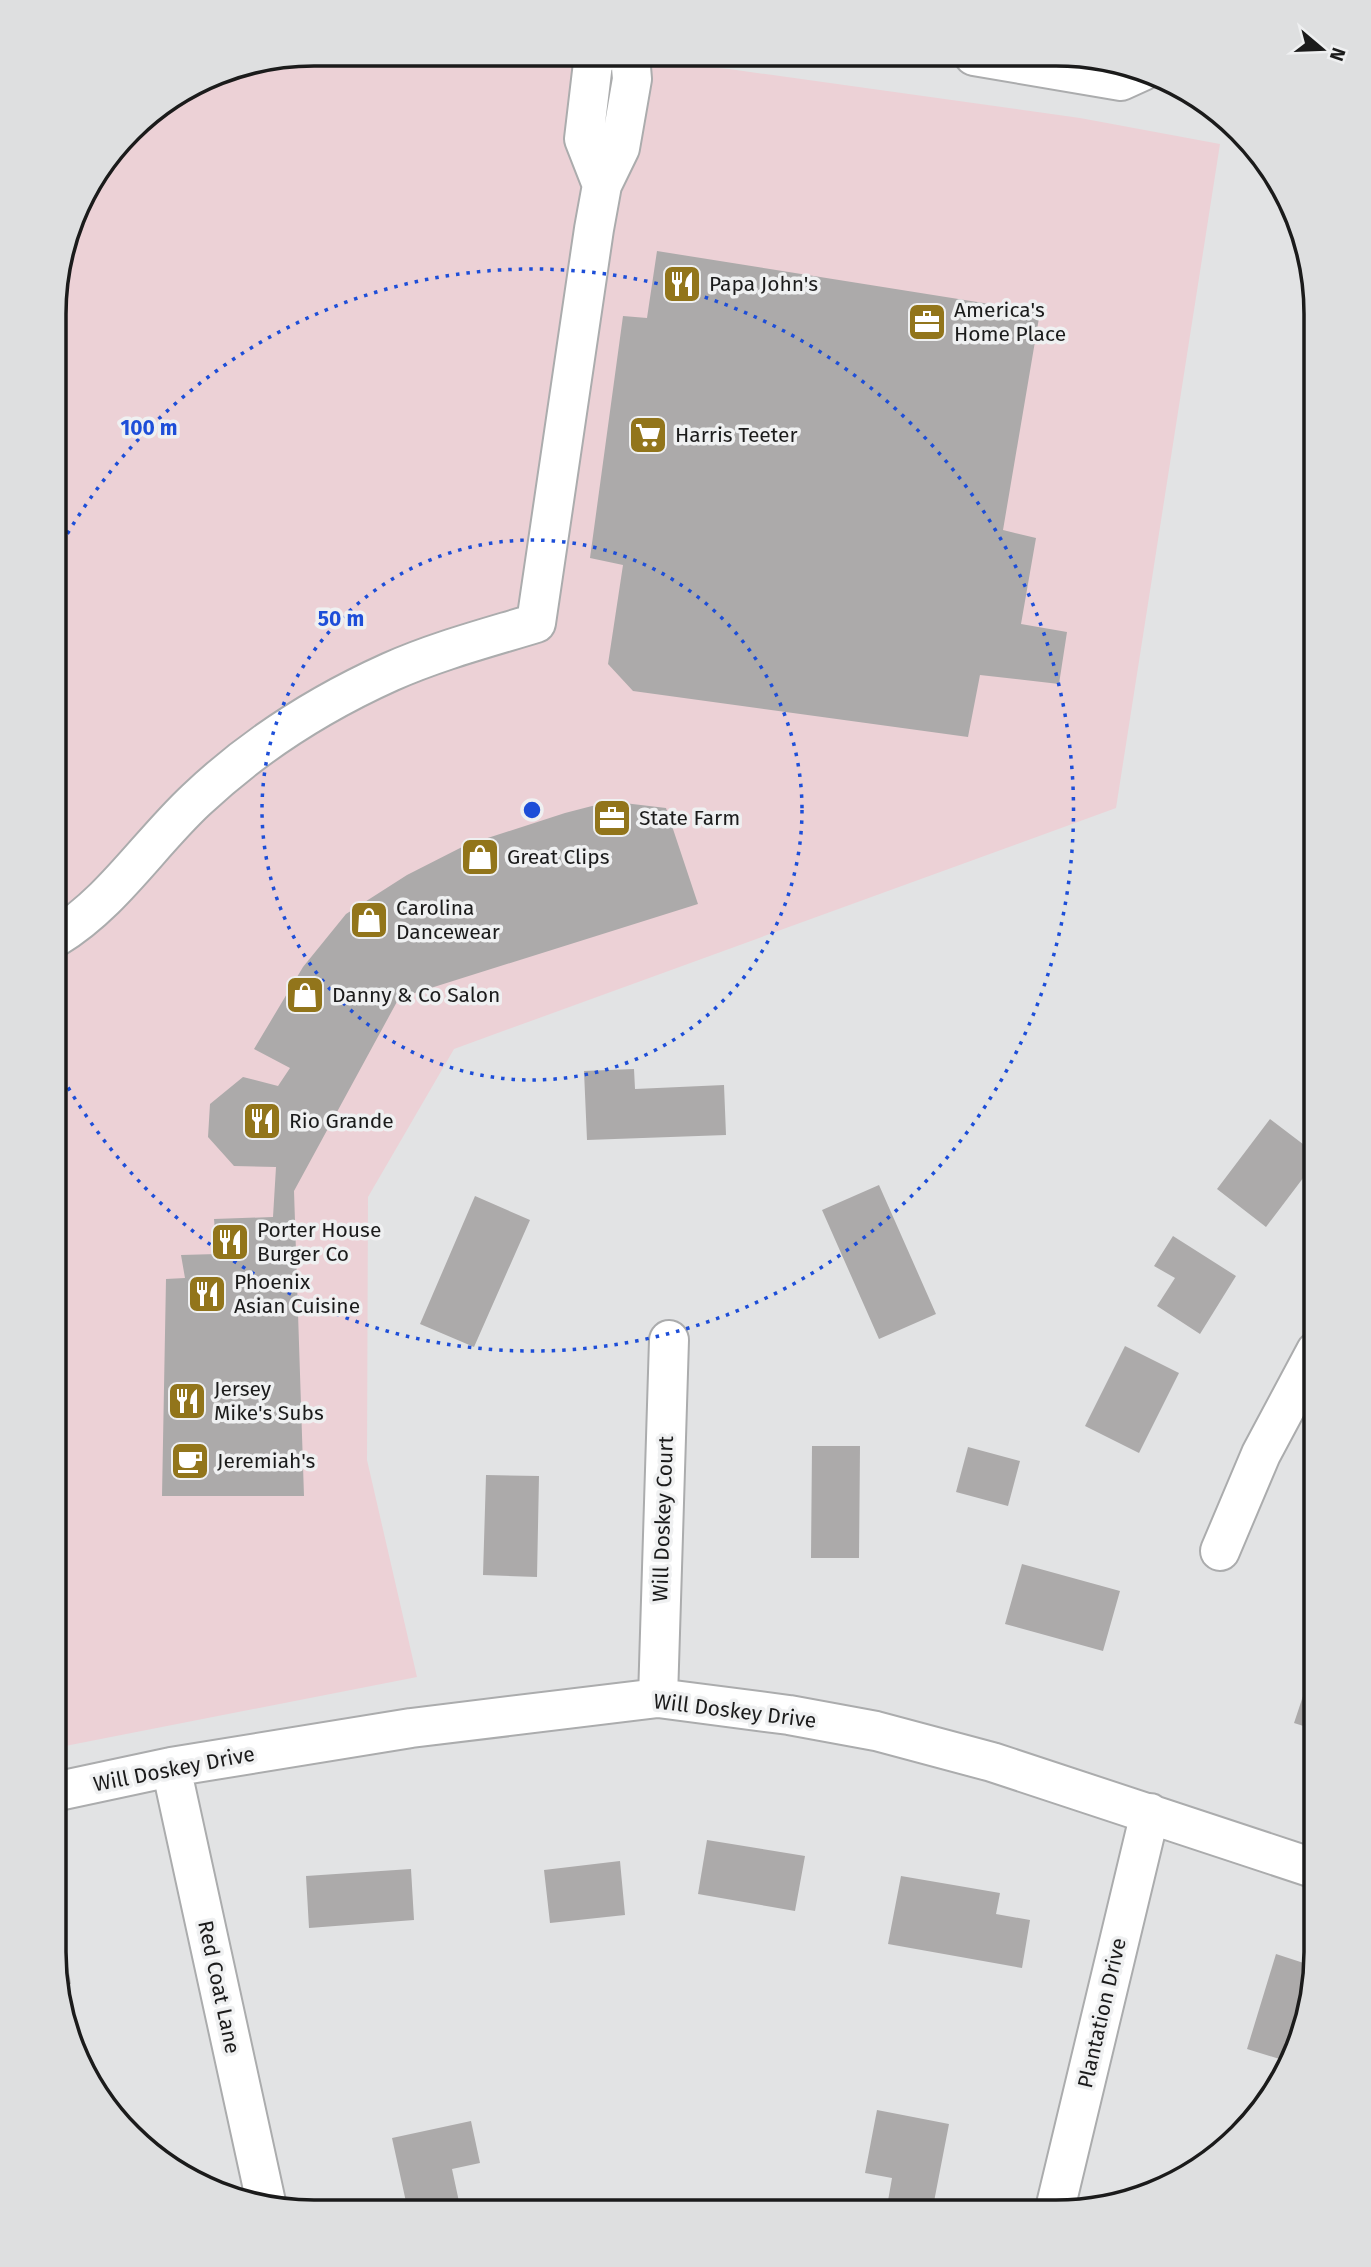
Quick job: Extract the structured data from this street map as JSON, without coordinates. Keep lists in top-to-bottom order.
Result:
{
  "streets": {
    "street": [
      "Will Doskey Court",
      "Will Doskey Drive",
      "Red Coat Lane",
      "Plantation Drive"
    ]
  },
  "crossings": [
    ["Will Doskey Court", "Will Doskey Drive"],
    ["Will Doskey Drive", "Red Coat Lane"],
    ["Will Doskey Drive", "Plantation Drive"]
  ],
  "places": {
    "restaurant": [
      "Papa John's",
      "Rio Grande",
      "Porter House Burger Co",
      "Phoenix Asian Cuisine",
      "Jersey Mike's Subs"
    ],
    "office": ["America's Home Place", "State Farm"],
    "supermarket": ["Harris Teeter"],
    "shop": ["Great Clips", "Carolina Dancewear", "Danny & Co Salon"],
    "cafe": ["Jeremiah's"]
  },
  "north": "right",
  "rings": ["100 m", "50 m"]
}
